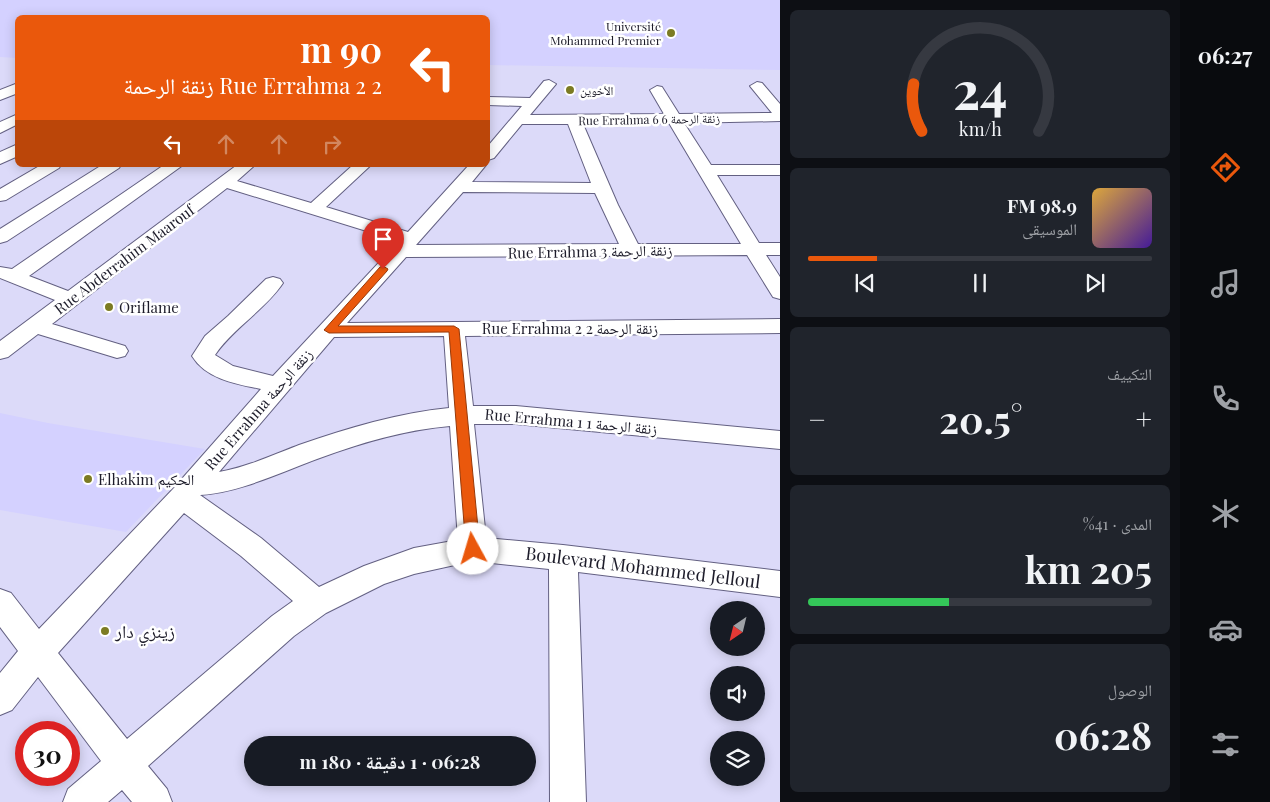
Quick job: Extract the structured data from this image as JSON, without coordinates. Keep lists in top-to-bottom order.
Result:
{
  "streets": {
    "street": [
      "Rue Errahma 6 6 زنقة الرحمة",
      "Rue Errahma 3 زنقة الرحمة",
      "Rue Abderrahim Maarouf",
      "Rue Errahma 2 2 زنقة الرحمة",
      "Rue Errahma زنقة الرحمة",
      "Rue Errahma 1 زنقة الرحمة 1",
      "Boulevard Mohammed Jelloul"
    ]
  },
  "crossings": [
    ["Rue Errahma 3 زنقة الرحمة", "Rue Abderrahim Maarouf"],
    ["Rue Errahma 3 زنقة الرحمة", "Rue Errahma زنقة الرحمة"],
    ["Rue Errahma 2 2 زنقة الرحمة", "Rue Errahma زنقة الرحمة"],
    ["Rue Errahma زنقة الرحمة", "Rue Errahma 1 زنقة الرحمة 1"]
  ],
  "places": [
    "Université Mohammed Premier",
    "الأخوين",
    "Oriflame",
    "Elhakim الحكيم",
    "زينزي دار"
  ],
  "north": "bottom left",
  "page": {
    "tabs": "06:27",
    "turn": ["90 m", "Rue Errahma 2 2 زنقة الرحمة"],
    "song": ["98.9 FM", "الموسيقى"],
    "tile": [
      "التكييف",
      ["المدى · 41%", "205 km"],
      ["الوصول", "06:28"]
    ],
    "heat": ["−", "20.5°", "+"],
    "limit": "30",
    "trip": "06:28 · 1 دقيقة · 180 m",
    "gauge": ["24", "km/h"]
  }
}
